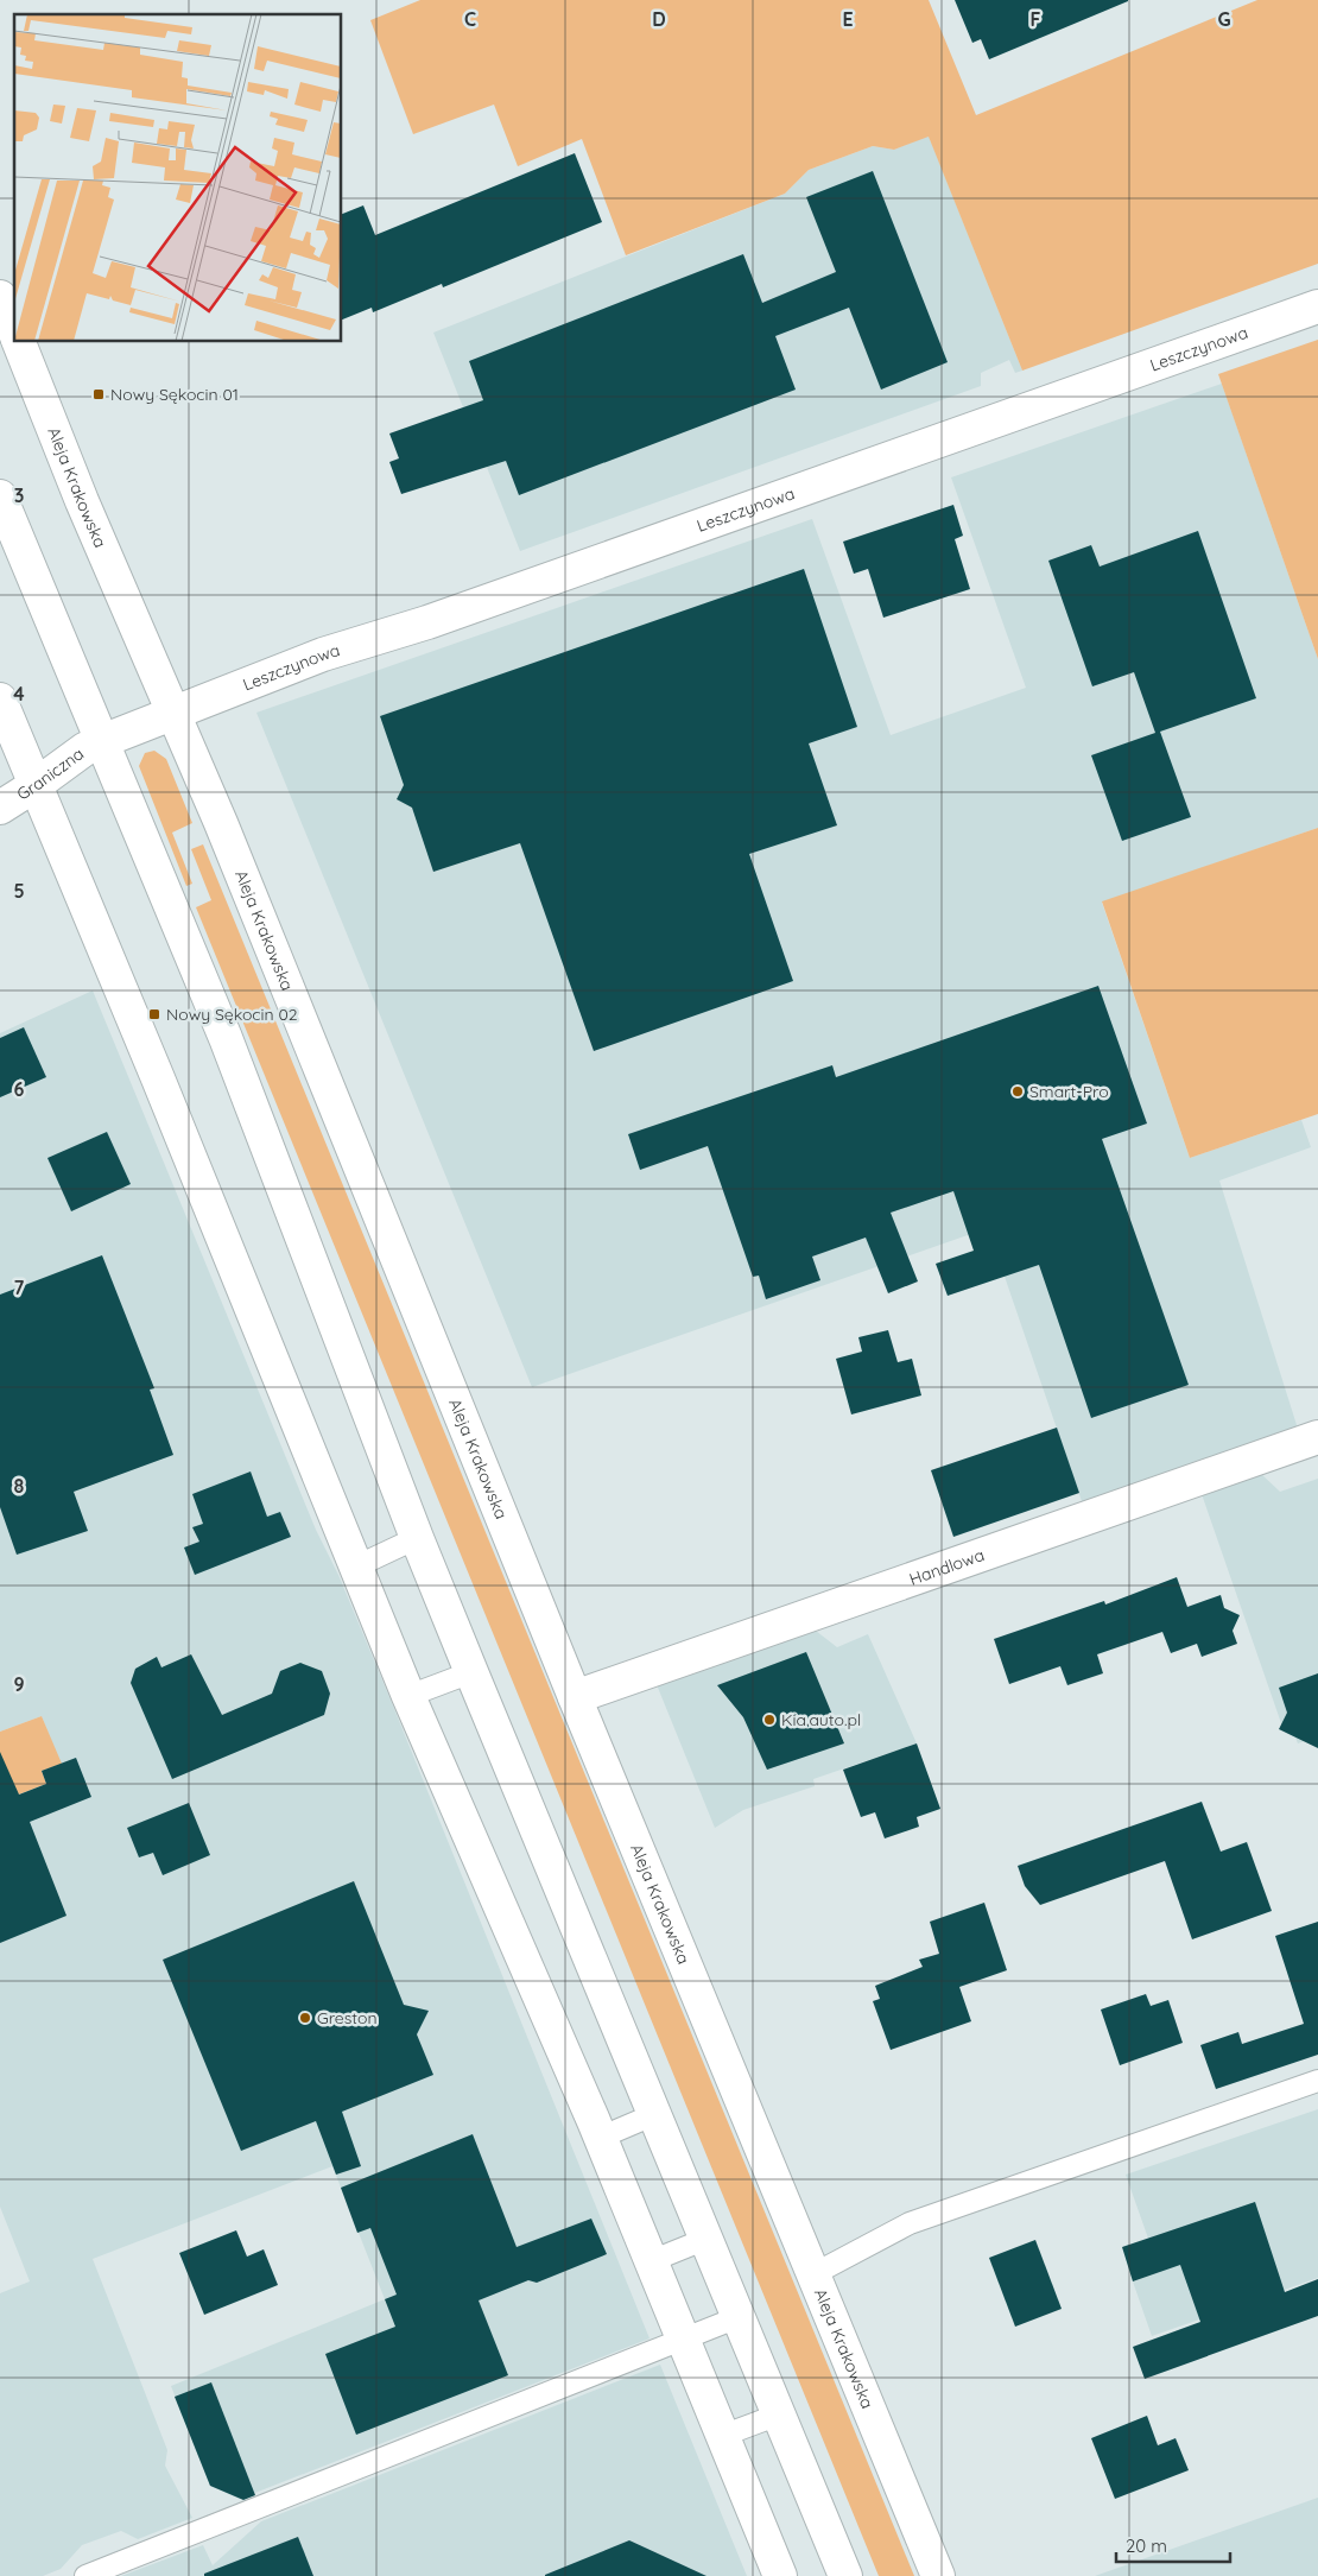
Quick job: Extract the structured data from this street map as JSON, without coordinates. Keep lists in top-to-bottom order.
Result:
{
  "streets": {
    "main road": [
      "Leszczynowa",
      "Aleja Krakowska",
      "Graniczna",
      "Handlowa"
    ]
  },
  "crossings": [
    ["Leszczynowa", "Aleja Krakowska"],
    ["Leszczynowa", "Graniczna"],
    ["Aleja Krakowska", "Handlowa"]
  ],
  "places": {
    "transit": ["Nowy Sękocin 01", "Nowy Sękocin 02"],
    "other": ["Smart-Pro", "Kia.auto.pl", "Greston"]
  },
  "scale_bar": "20 m",
  "grid": {
    "columns": [
      "C",
      "D",
      "E",
      "F",
      "G"
    ],
    "rows": [
      "3",
      "4",
      "5",
      "6",
      "7",
      "8",
      "9"
    ]
  }
}
